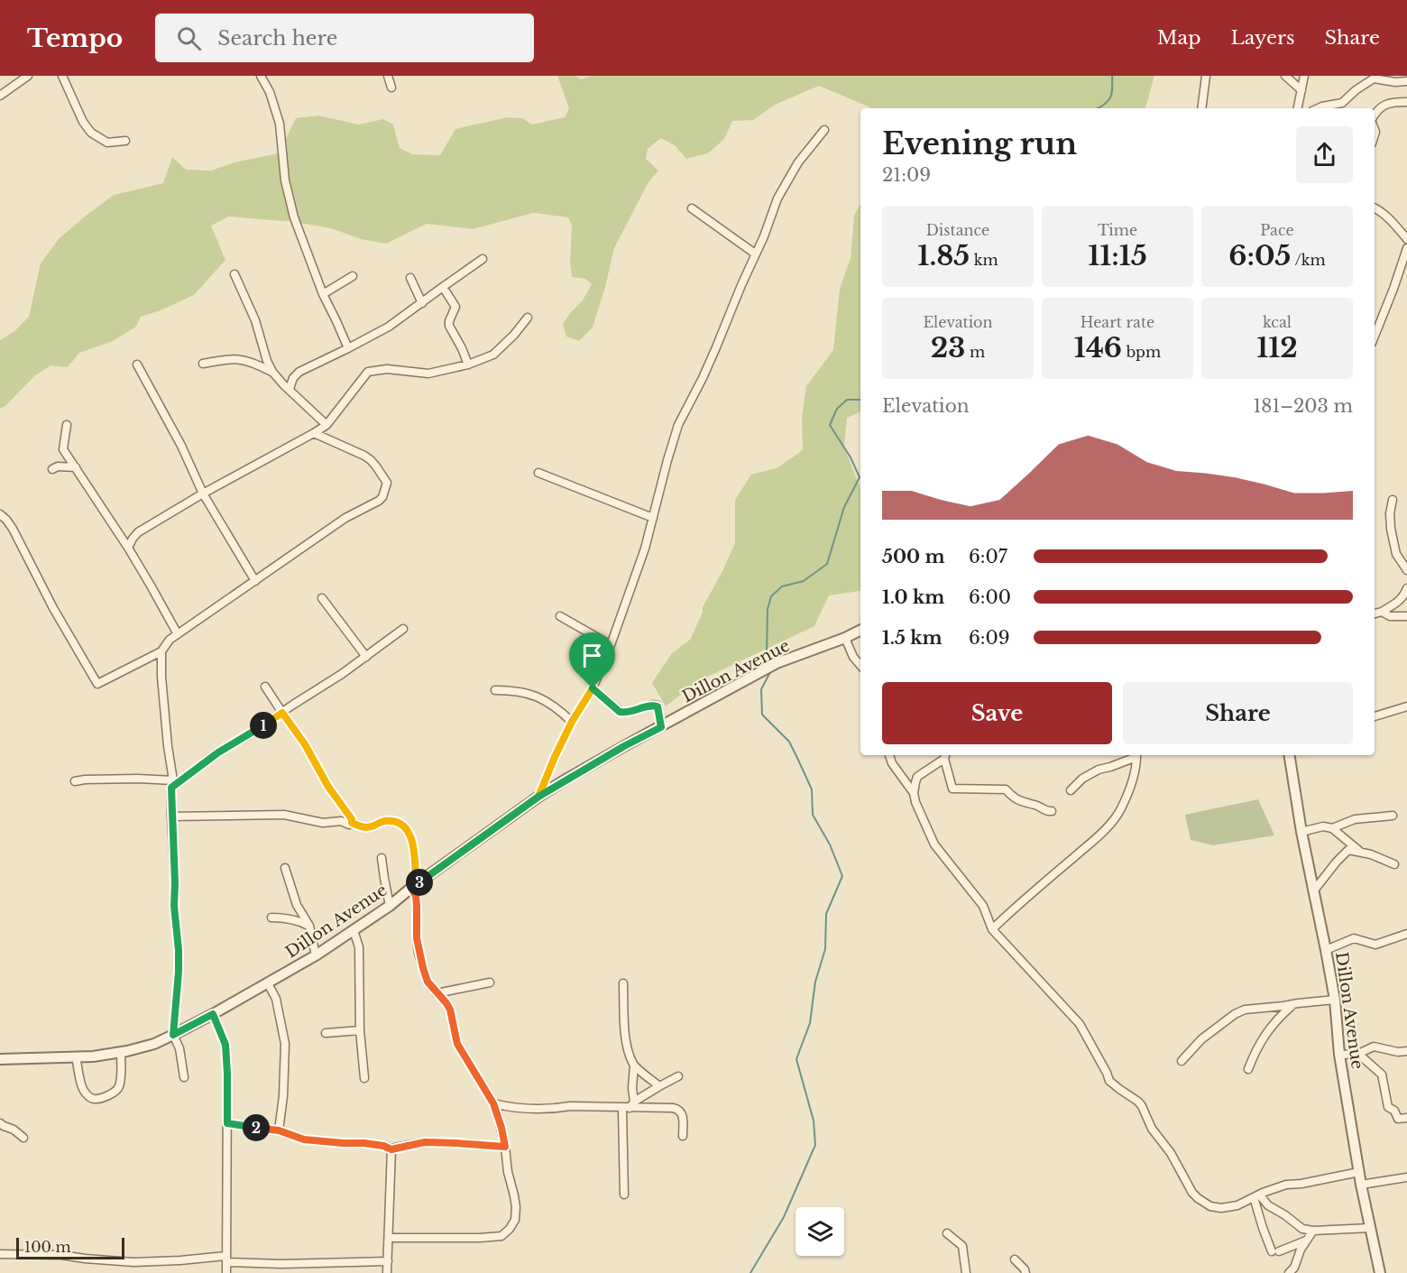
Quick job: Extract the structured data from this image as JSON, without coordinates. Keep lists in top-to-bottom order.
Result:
{
  "streets": {
    "street": ["Dillon Avenue"]
  },
  "scale_bar": "100 m",
  "page": {
    "header": "Tempo",
    "search": "Search here",
    "nav": ["Map", "Layers", "Share"],
    "heading": ["Evening run", "21:09"],
    "stats": [
      ["Distance", "1.85 km"],
      ["Time", "11:15"],
      ["Pace", "6:05 /km"],
      ["Elevation", "23 m"],
      ["Heart rate", "146 bpm"],
      ["kcal", "112"]
    ],
    "chart": ["Elevation", "181–203 m"],
    "list": [
      {
        "name": "500 m",
        "note": "6:07"
      },
      {
        "name": "1.0 km",
        "note": "6:00"
      },
      {
        "name": "1.5 km",
        "note": "6:09"
      }
    ],
    "buttons": ["Save", "Share"],
    "pins": ["1", "3", "2"],
    "scale": "100 m"
  }
}
